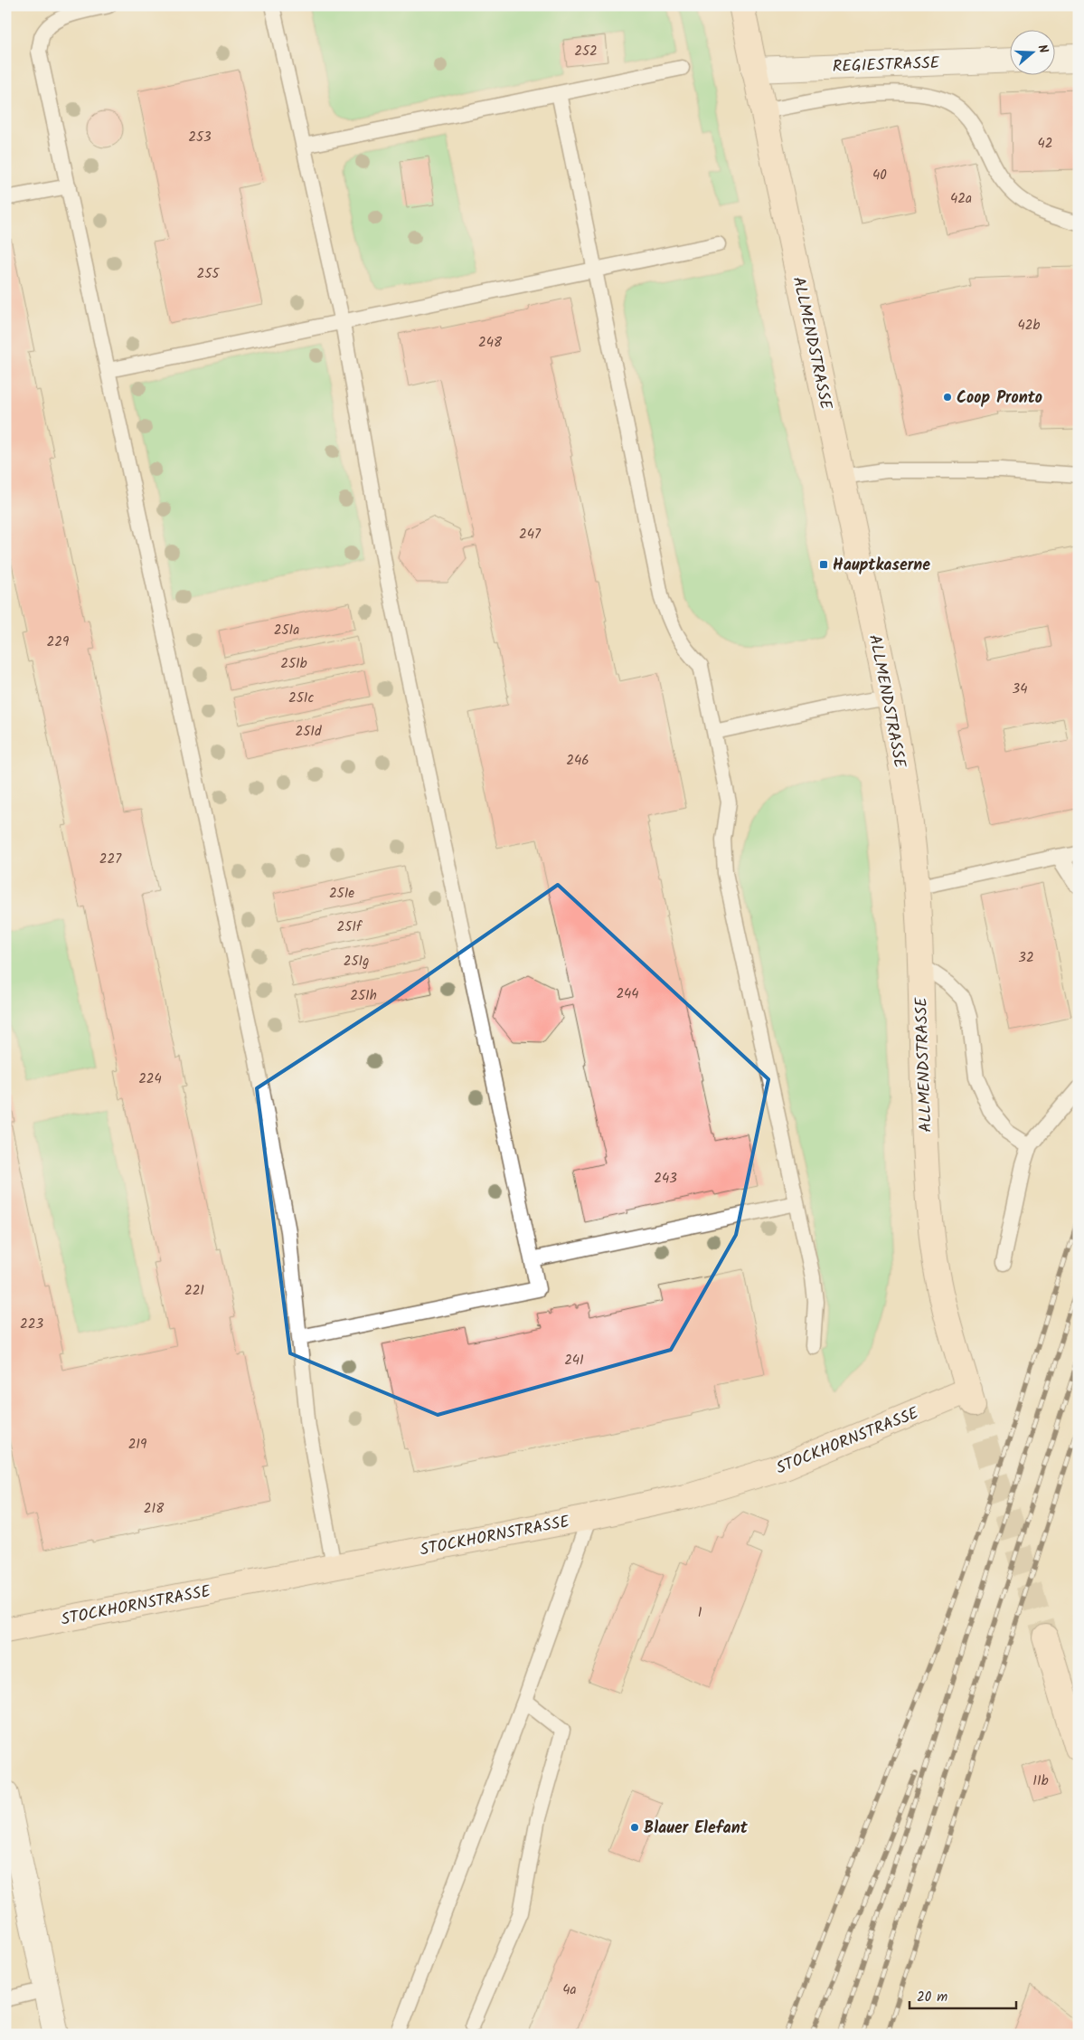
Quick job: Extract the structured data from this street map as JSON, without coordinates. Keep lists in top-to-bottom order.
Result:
{
  "streets": {
    "main road": ["ALLMENDSTRASSE", "STOCKHORNSTRASSE"],
    "street": ["REGIESTRASSE"]
  },
  "crossings": [
    ["REGIESTRASSE", "ALLMENDSTRASSE"],
    ["ALLMENDSTRASSE", "STOCKHORNSTRASSE"]
  ],
  "places": {
    "other": ["Coop Pronto", "Blauer Elefant"],
    "transit": ["Hauptkaserne"]
  },
  "house_numbers": [
    "252",
    "253",
    "42",
    "40",
    "42a",
    "255",
    "42b",
    "248",
    "247",
    "251a",
    "229",
    "251b",
    "34",
    "251c",
    "251d",
    "246",
    "227",
    "251e",
    "251f",
    "32",
    "251g",
    "244",
    "251h",
    "224",
    "243",
    "221",
    "223",
    "241",
    "219",
    "218",
    "1",
    "11b",
    "4a"
  ],
  "scale_bar": "20 m",
  "north": "right"
}
